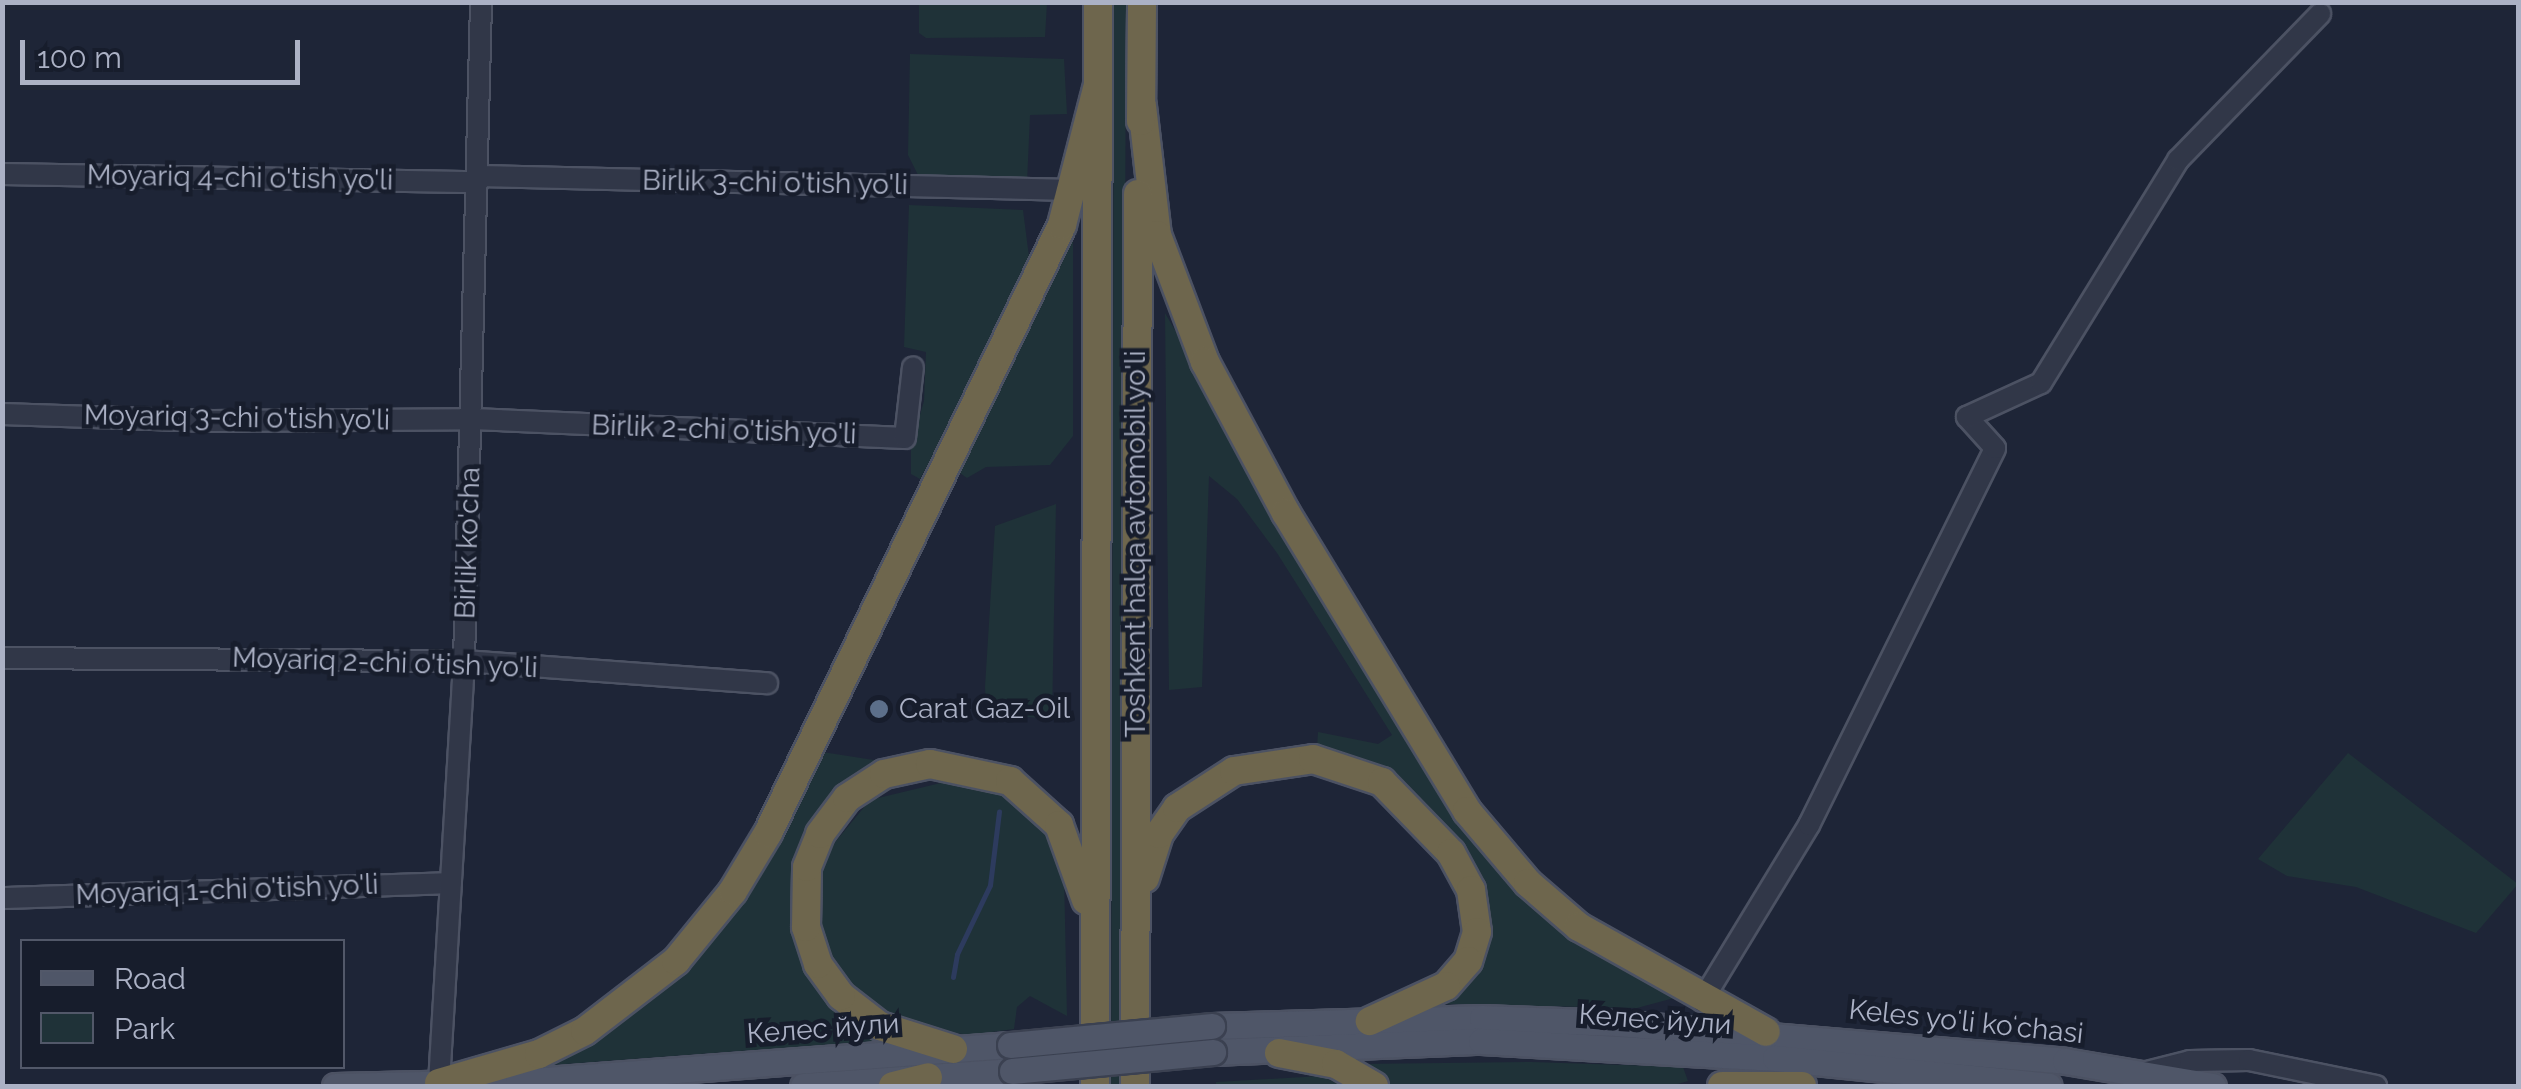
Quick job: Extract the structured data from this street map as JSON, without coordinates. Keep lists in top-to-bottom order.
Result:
{
  "streets": {
    "highway": ["Toshkent halqa avtomobil yo'li"],
    "main road": ["Келес йули", "Keles yoʻli koʻchasi"],
    "street": [
      "Moyariq 4-chi o'tish yo'li",
      "Birlik 3-chi o'tish yo'li",
      "Moyariq 3-chi o'tish yo'li",
      "Birlik 2-chi o'tish yo'li",
      "Birlik ko'cha",
      "Moyariq 2-chi o'tish yo'li",
      "Moyariq 1-chi o'tish yo'li"
    ]
  },
  "crossings": [
    ["Moyariq 4-chi o'tish yo'li", "Birlik 3-chi o'tish yo'li"],
    ["Moyariq 4-chi o'tish yo'li", "Birlik ko'cha"],
    ["Birlik 3-chi o'tish yo'li", "Birlik ko'cha"],
    ["Moyariq 3-chi o'tish yo'li", "Birlik 2-chi o'tish yo'li"],
    ["Moyariq 3-chi o'tish yo'li", "Birlik ko'cha"],
    ["Birlik 2-chi o'tish yo'li", "Birlik ko'cha"],
    ["Birlik ko'cha", "Moyariq 2-chi o'tish yo'li"],
    ["Birlik ko'cha", "Moyariq 1-chi o'tish yo'li"],
    ["Birlik ko'cha", "Келес йули"],
    ["Келес йули", "Keles yoʻli koʻchasi"]
  ],
  "places": ["Carat Gaz-Oil"],
  "legend": ["Road", "Park"],
  "scale_bar": "100 m"
}
